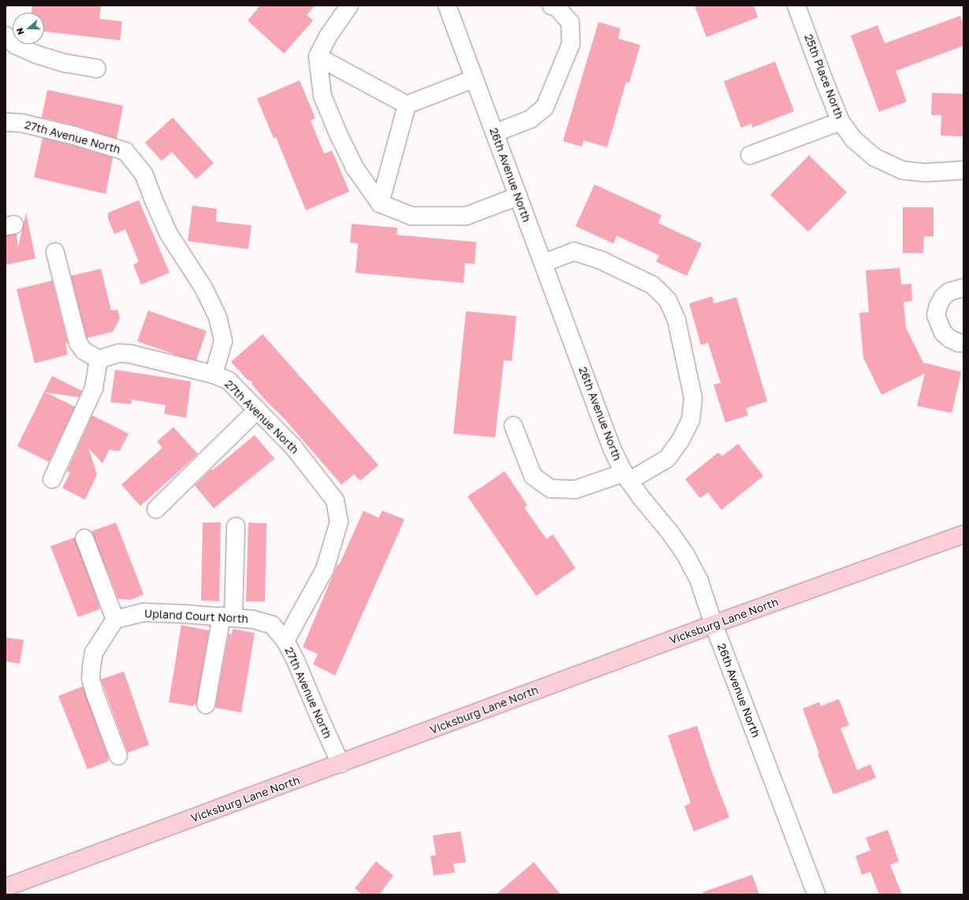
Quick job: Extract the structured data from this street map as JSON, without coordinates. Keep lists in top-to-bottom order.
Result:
{
  "streets": {
    "main road": ["Vicksburg Lane North"],
    "street": [
      "25th Place North",
      "27th Avenue North",
      "26th Avenue North",
      "Upland Court North"
    ]
  },
  "crossings": [
    ["27th Avenue North", "Upland Court North"],
    ["27th Avenue North", "Vicksburg Lane North"],
    ["26th Avenue North", "Vicksburg Lane North"]
  ],
  "north": "left"
}
